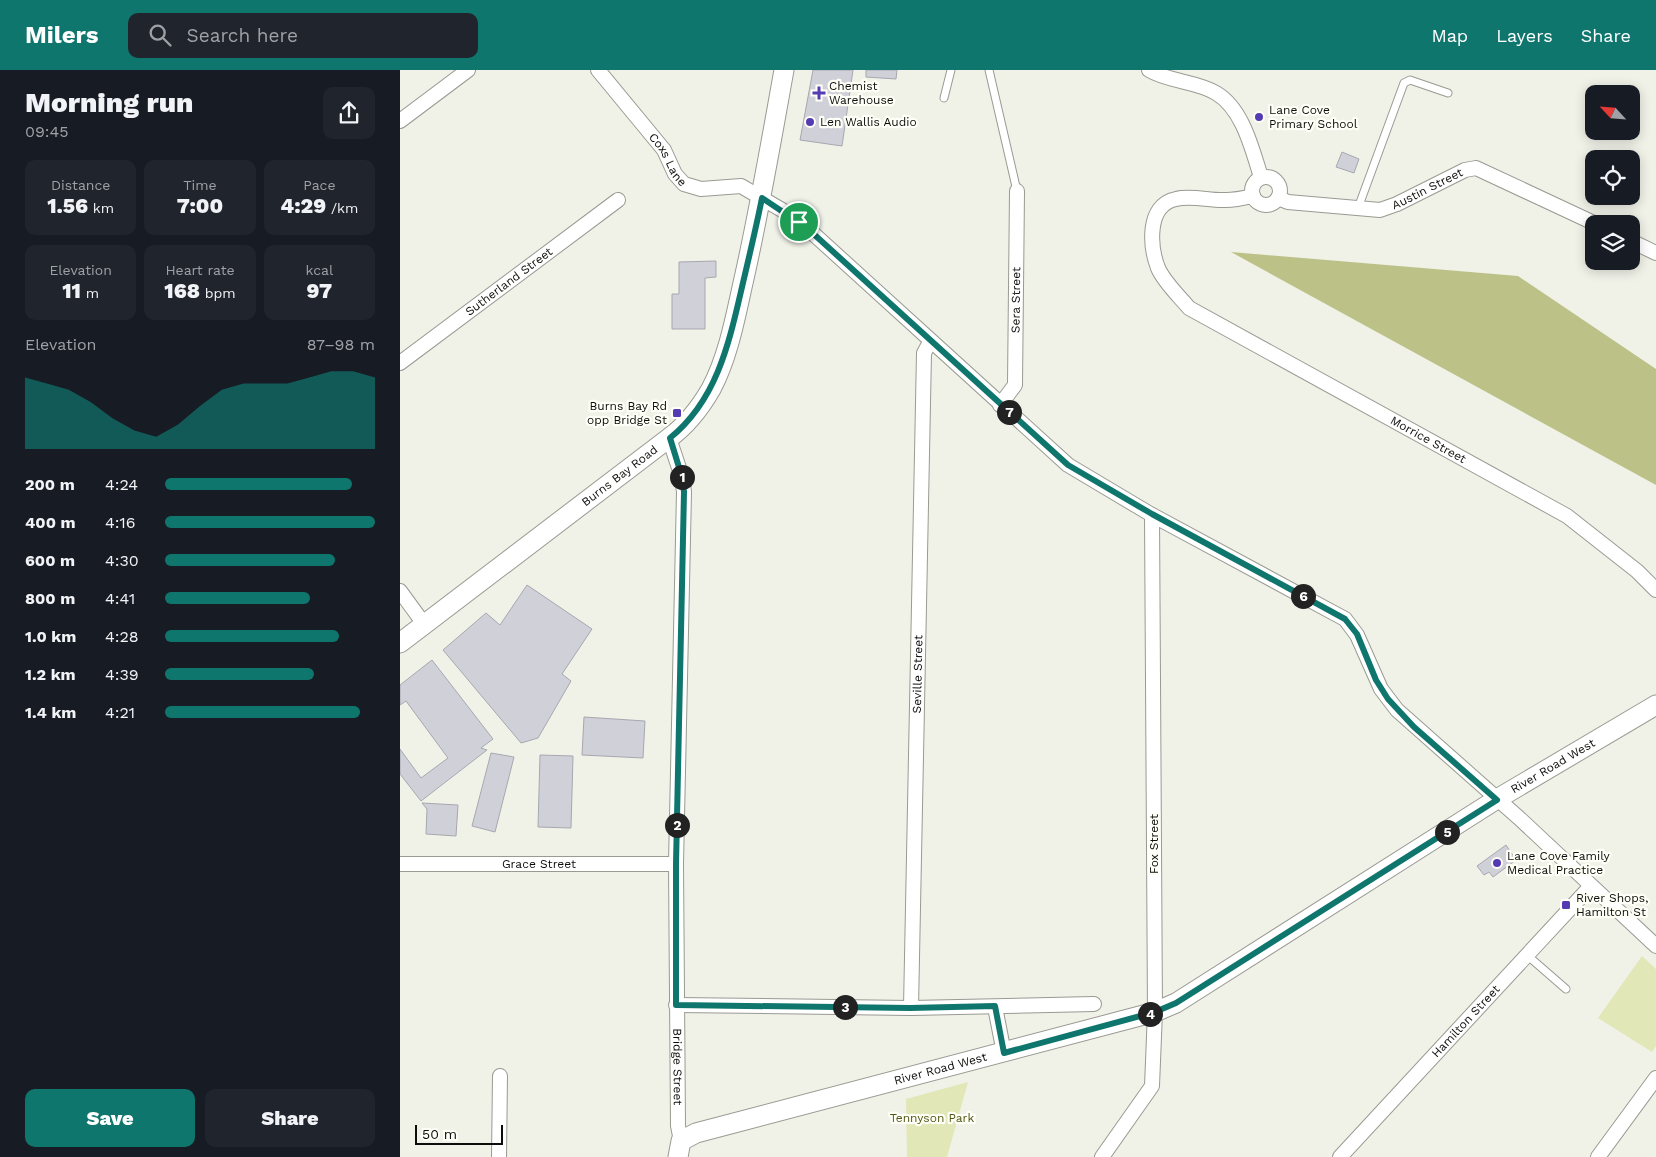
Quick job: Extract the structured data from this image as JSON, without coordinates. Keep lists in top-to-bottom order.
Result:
{
  "streets": {
    "main road": ["Burns Bay Road", "River Road West"],
    "street": [
      "Coxs Lane",
      "Austin Street",
      "Sutherland Street",
      "Sera Street",
      "Morrice Street",
      "Seville Street",
      "Fox Street",
      "Grace Street",
      "Hamilton Street",
      "Bridge Street"
    ]
  },
  "crossings": [
    ["Coxs Lane", "Sera Street"],
    ["Coxs Lane", "Burns Bay Road"],
    ["Coxs Lane", "Seville Street"],
    ["Coxs Lane", "River Road West"],
    ["Coxs Lane", "Fox Street"],
    ["Coxs Lane", "Hamilton Street"],
    ["Austin Street", "Morrice Street"],
    ["Burns Bay Road", "Bridge Street"],
    ["River Road West", "Fox Street"],
    ["River Road West", "Bridge Street"],
    ["Grace Street", "Bridge Street"]
  ],
  "parks": ["Tennyson Park"],
  "places": {
    "health": ["Chemist Warehouse"],
    "other": ["Lane Cove Primary School", "Len Wallis Audio", "Lane Cove Family Medical Practice"],
    "transit": ["Burns Bay Rd opp Bridge St", "River Shops, Hamilton St"]
  },
  "scale_bar": "50 m",
  "north": "top left",
  "page": {
    "header": "Milers",
    "search": "Search here",
    "nav": ["Map", "Layers", "Share"],
    "heading": ["Morning run", "09:45"],
    "stats": [
      ["Distance", "1.56 km"],
      ["Time", "7:00"],
      ["Pace", "4:29 /km"],
      ["Elevation", "11 m"],
      ["Heart rate", "168 bpm"],
      ["kcal", "97"]
    ],
    "chart": ["Elevation", "87–98 m"],
    "pins": [
      "7",
      "1",
      "6",
      "2",
      "5",
      "3",
      "4"
    ],
    "list": [
      {
        "name": "200 m",
        "note": "4:24"
      },
      {
        "name": "400 m",
        "note": "4:16"
      },
      {
        "name": "600 m",
        "note": "4:30"
      },
      {
        "name": "800 m",
        "note": "4:41"
      },
      {
        "name": "1.0 km",
        "note": "4:28"
      },
      {
        "name": "1.2 km",
        "note": "4:39"
      },
      {
        "name": "1.4 km",
        "note": "4:21"
      }
    ],
    "buttons": ["Save", "Share"],
    "scale": "50 m"
  }
}
